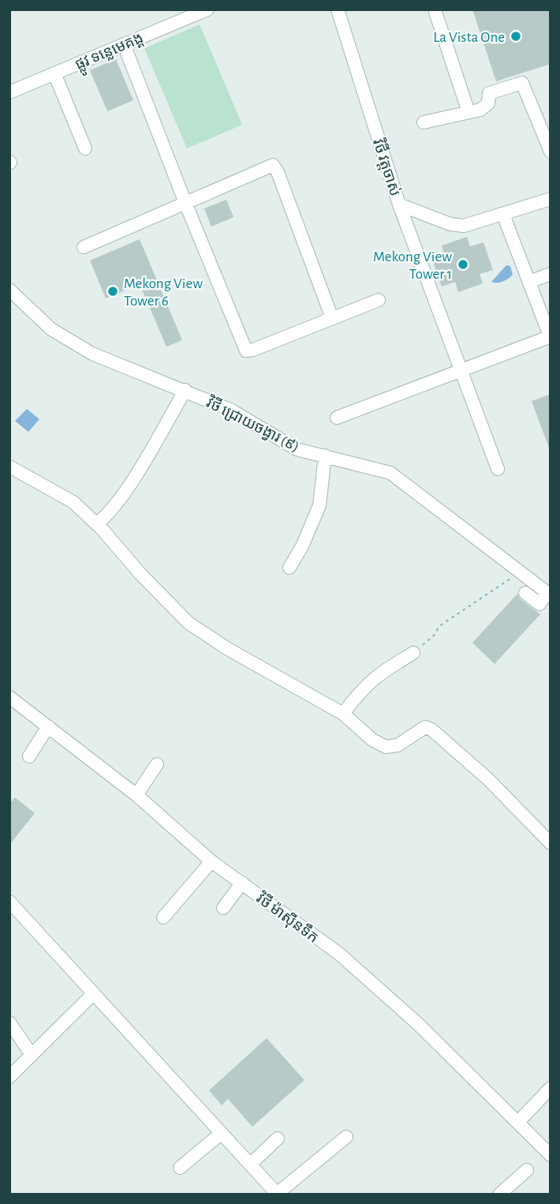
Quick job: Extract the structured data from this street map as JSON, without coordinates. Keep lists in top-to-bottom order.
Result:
{
  "streets": {
    "street": [
      "ផ្លូវ ទន្លេមេគង្គ",
      "វិថី វត្តចាស់",
      "វិថី ជ្រោយចង្វារ (៩)",
      "វិថី ម៉ាស៊ីនទឹក"
    ]
  },
  "places": ["La Vista One", "Mekong View Tower 1", "Mekong View Tower 6"]
}
